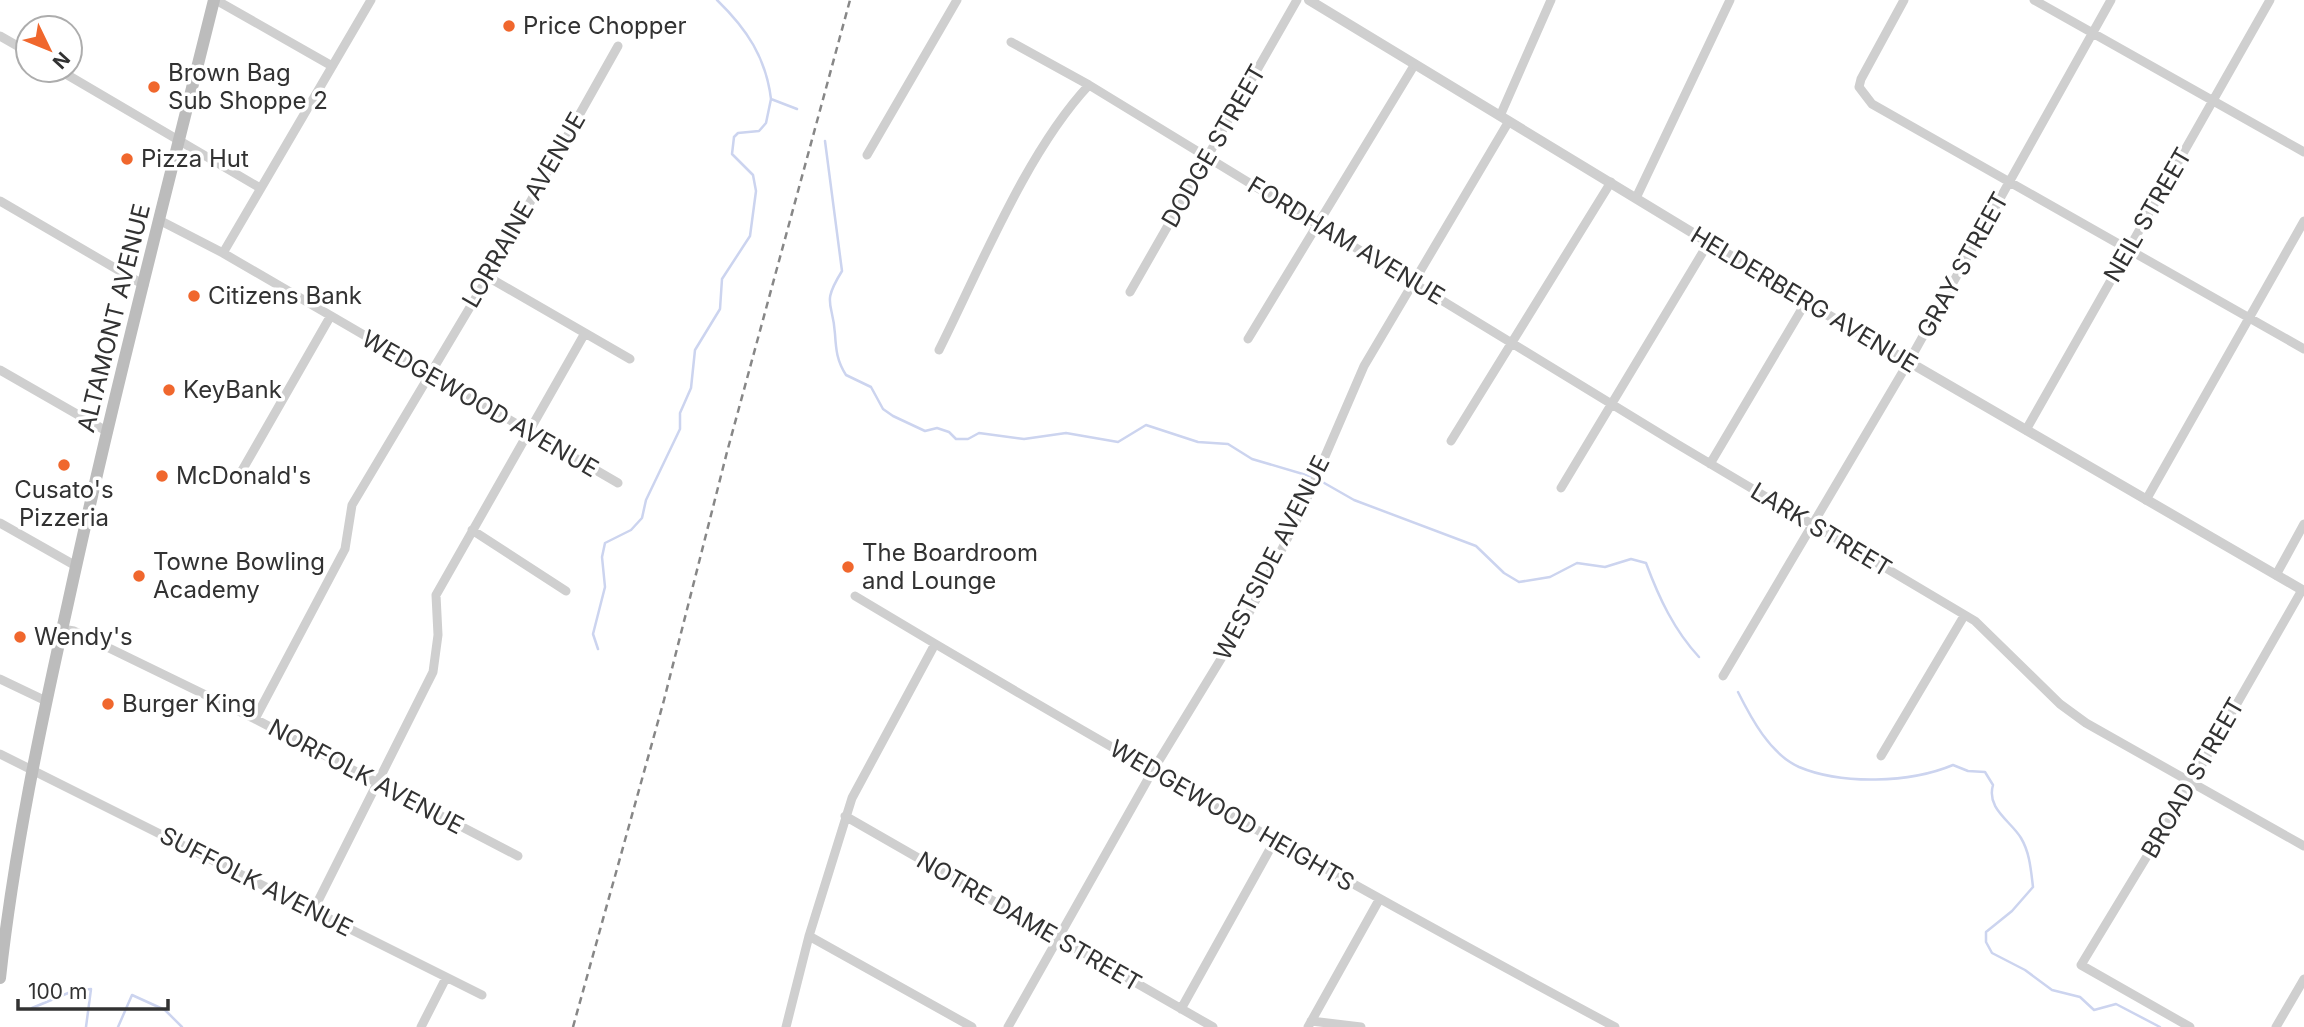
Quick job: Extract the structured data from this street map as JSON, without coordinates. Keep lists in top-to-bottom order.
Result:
{
  "streets": {
    "main road": ["ALTAMONT AVENUE"],
    "street": [
      "DODGE STREET",
      "LORRAINE AVENUE",
      "NEIL STREET",
      "FORDHAM AVENUE",
      "GRAY STREET",
      "HELDERBERG AVENUE",
      "WEDGEWOOD AVENUE",
      "LARK STREET",
      "WESTSIDE AVENUE",
      "NORFOLK AVENUE",
      "BROAD STREET",
      "WEDGEWOOD HEIGHTS",
      "SUFFOLK AVENUE",
      "NOTRE DAME STREET"
    ]
  },
  "crossings": [
    ["DODGE STREET", "FORDHAM AVENUE"],
    ["LORRAINE AVENUE", "WEDGEWOOD AVENUE"],
    ["LORRAINE AVENUE", "NORFOLK AVENUE"],
    ["NEIL STREET", "HELDERBERG AVENUE"],
    ["FORDHAM AVENUE", "LARK STREET"],
    ["FORDHAM AVENUE", "WESTSIDE AVENUE"],
    ["GRAY STREET", "HELDERBERG AVENUE"],
    ["GRAY STREET", "LARK STREET"],
    ["HELDERBERG AVENUE", "WESTSIDE AVENUE"],
    ["HELDERBERG AVENUE", "BROAD STREET"],
    ["ALTAMONT AVENUE", "WEDGEWOOD AVENUE"],
    ["ALTAMONT AVENUE", "NORFOLK AVENUE"],
    ["ALTAMONT AVENUE", "SUFFOLK AVENUE"],
    ["LARK STREET", "BROAD STREET"],
    ["WESTSIDE AVENUE", "WEDGEWOOD HEIGHTS"],
    ["WESTSIDE AVENUE", "NOTRE DAME STREET"]
  ],
  "places": [
    "Price Chopper",
    "Brown Bag Sub Shoppe 2",
    "Pizza Hut",
    "Citizens Bank",
    "KeyBank",
    "Cusato's Pizzeria",
    "McDonald's",
    "The Boardroom and Lounge",
    "Towne Bowling Academy",
    "Wendy's",
    "Burger King"
  ],
  "scale_bar": "100 m",
  "north": "bottom right"
}
